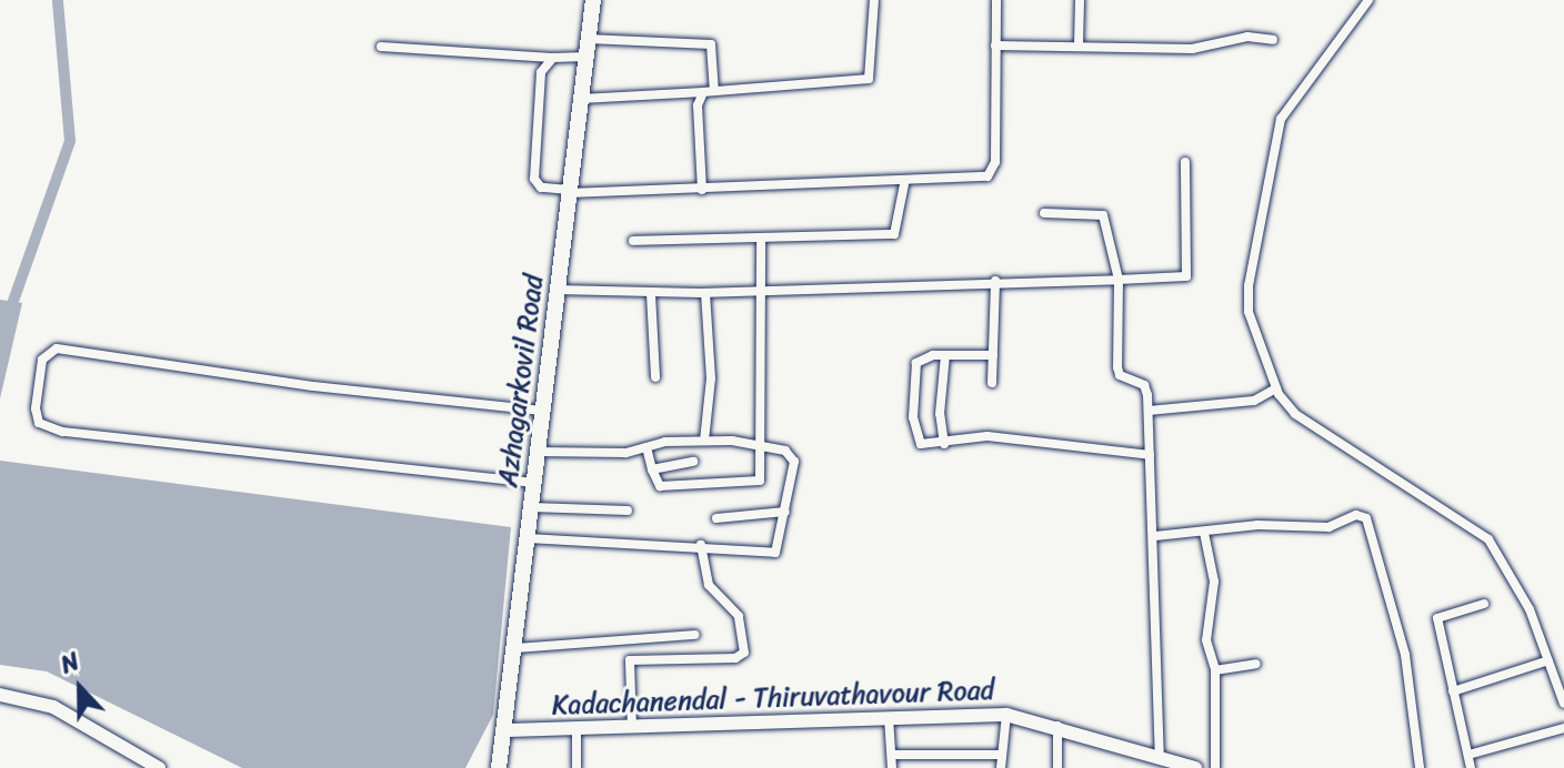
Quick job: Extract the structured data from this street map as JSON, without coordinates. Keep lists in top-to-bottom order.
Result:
{
  "streets": {
    "main road": ["Azhagarkovil Road", "Kadachanendal - Thiruvathavour Road"]
  },
  "crossings": [
    ["Azhagarkovil Road", "Kadachanendal - Thiruvathavour Road"]
  ],
  "north": "top"
}
